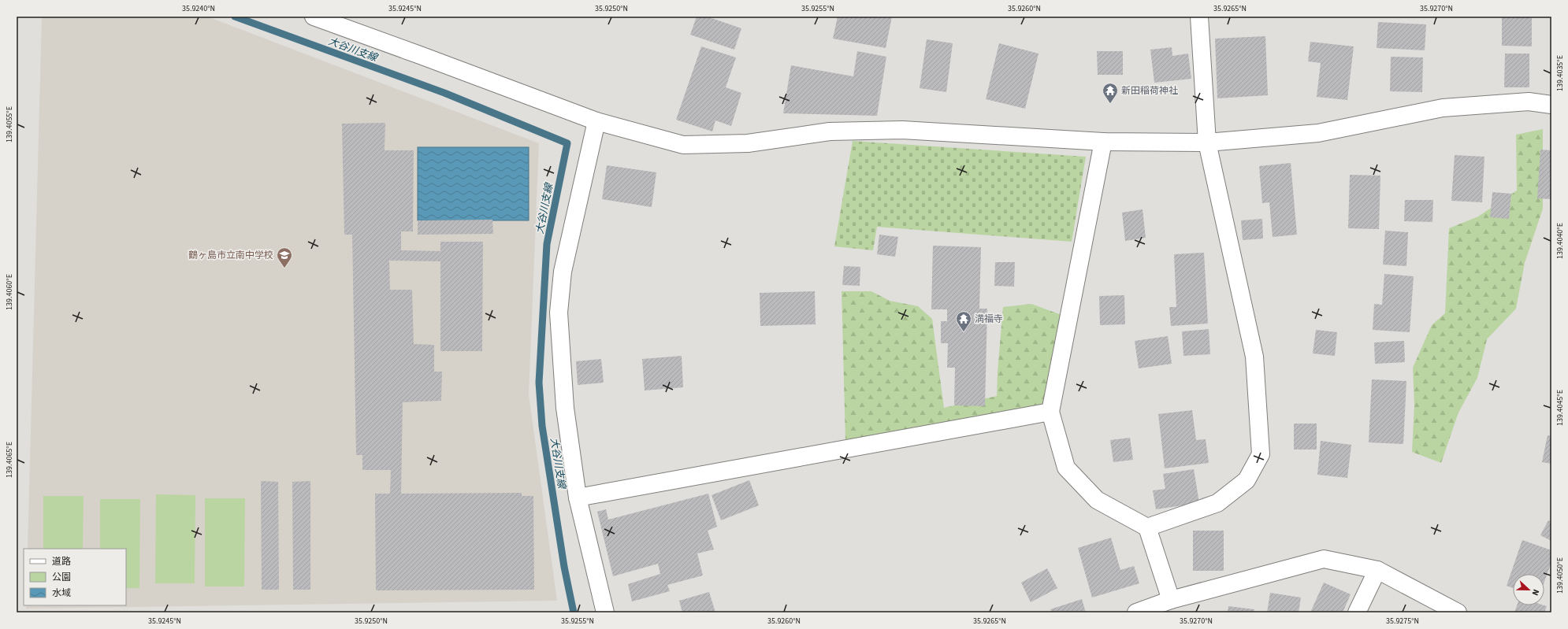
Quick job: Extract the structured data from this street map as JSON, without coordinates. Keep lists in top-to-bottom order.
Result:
{
  "water": ["大谷川支線"],
  "places": {
    "temple": ["新田稲荷神社", "満福寺"],
    "school or university": ["鶴ヶ島市立南中学校"]
  },
  "legend": ["道路", "公園", "水域"],
  "north": "right",
  "coordinates": [
    "35.9240°N",
    "35.9245°N",
    "35.9250°N",
    "35.9255°N",
    "35.9260°N",
    "35.9265°N",
    "35.9270°N",
    "139.4035°E",
    "139.4055°E",
    "139.4040°E",
    "139.4060°E",
    "139.4045°E",
    "139.4065°E",
    "139.4050°E",
    "35.9275°N"
  ]
}
